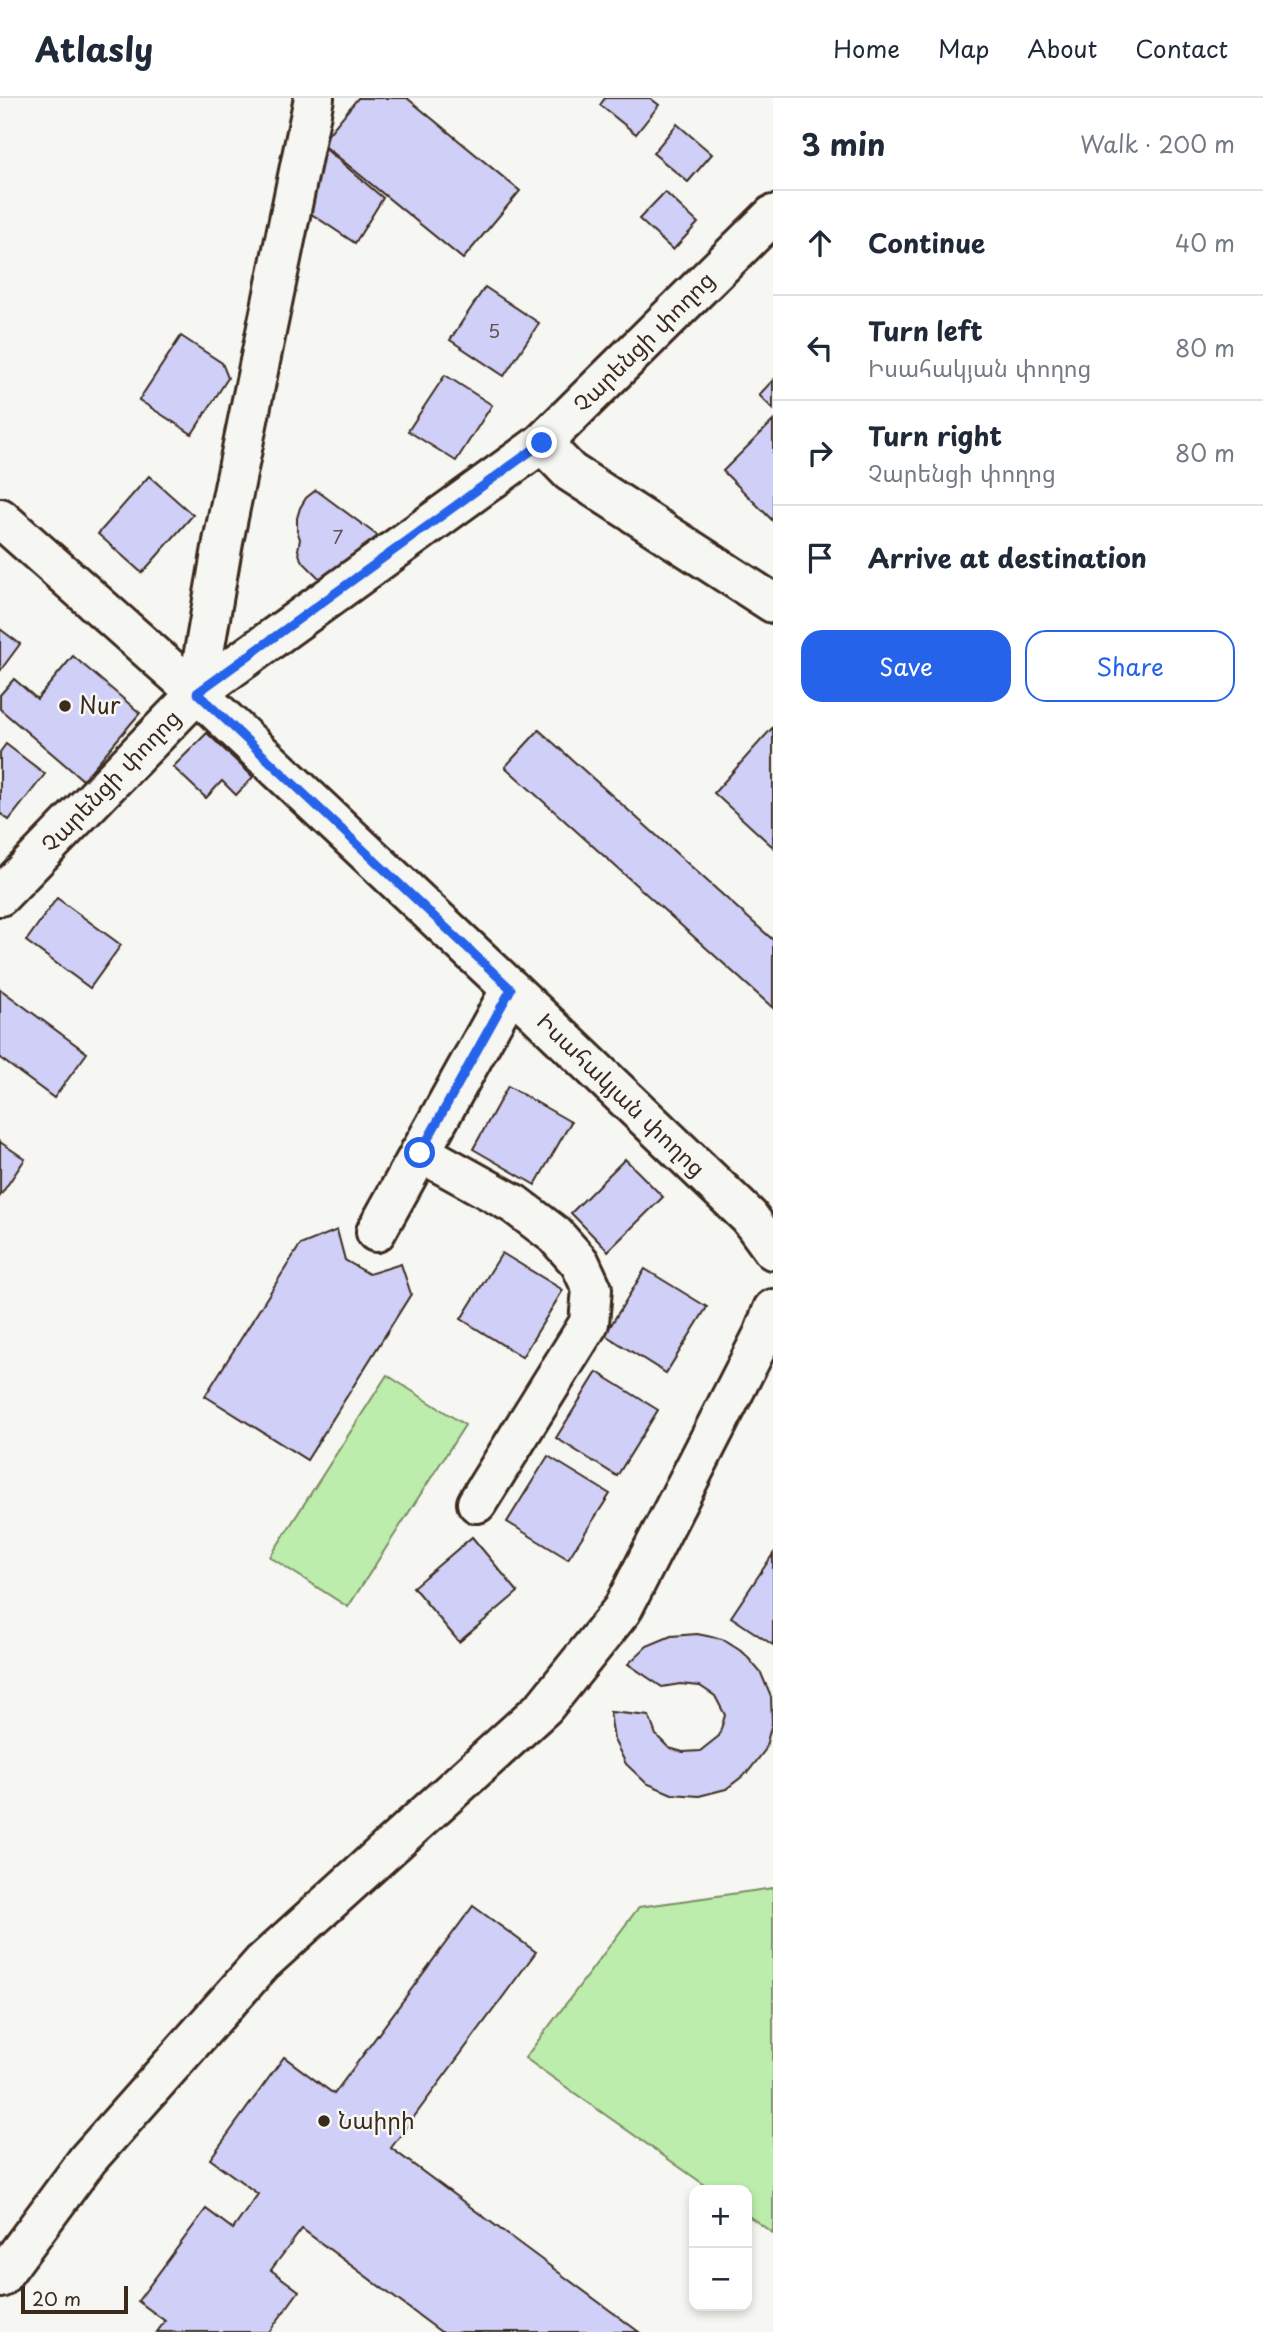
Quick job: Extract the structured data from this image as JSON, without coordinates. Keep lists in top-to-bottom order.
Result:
{
  "streets": {
    "street": ["Չարենցի փողոց", "Իսահակյան փողոց"]
  },
  "crossings": [
    ["Չարենցի փողոց", "Իսահակյան փողոց"]
  ],
  "places": ["Nur", "Նաիրի"],
  "house_numbers": ["5", "7"],
  "scale_bar": "20 m",
  "page": {
    "header": "Atlasly",
    "nav": [
      "Home",
      "Map",
      "About",
      "Contact"
    ],
    "heading": ["3 min", "Walk · 200 m"],
    "list": [
      ["Continue", "40 m"],
      ["Turn left", "Իսահակյան փողոց", "80 m"],
      ["Turn right", "Չարենցի փողոց", "80 m"],
      "Arrive at destination"
    ],
    "buttons": ["Save", "Share"],
    "map_buttons": ["+", "−"],
    "scale": "20 m"
  }
}
